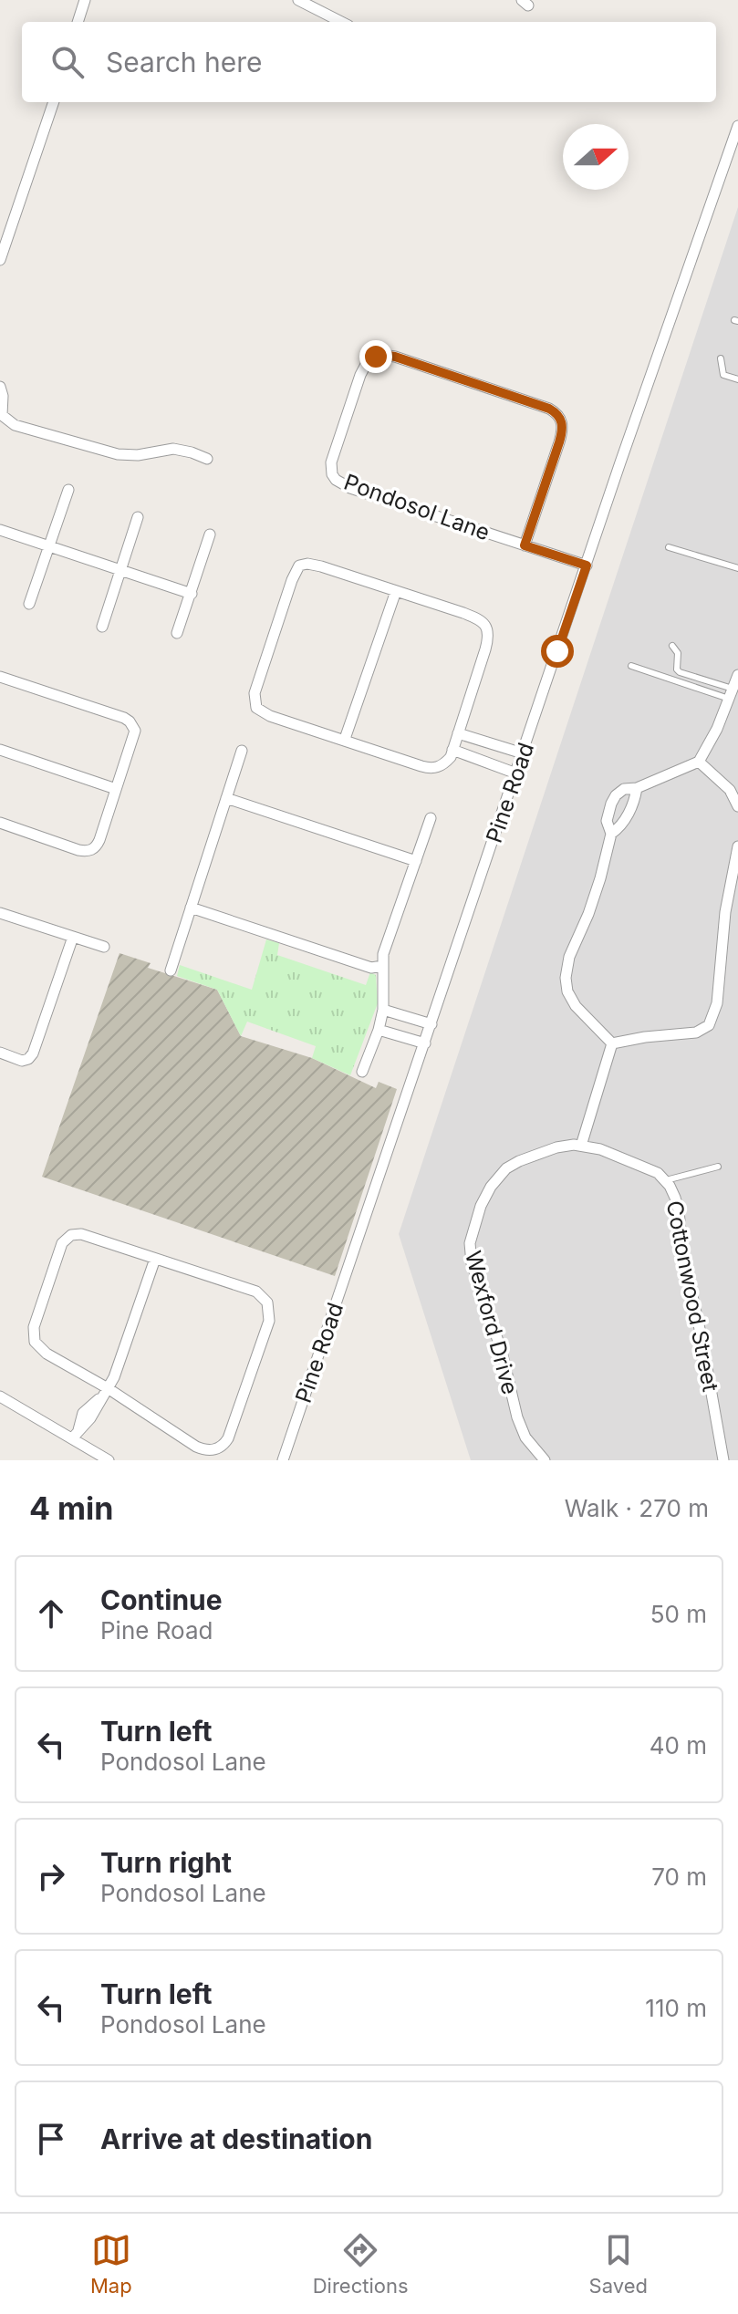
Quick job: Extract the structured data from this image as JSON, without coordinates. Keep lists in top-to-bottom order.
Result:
{
  "streets": {
    "street": [
      "Pondosol Lane",
      "Pine Road",
      "Cottonwood Street",
      "Wexford Drive"
    ]
  },
  "crossings": [
    ["Pondosol Lane", "Pine Road"],
    ["Cottonwood Street", "Wexford Drive"]
  ],
  "north": "right",
  "page": {
    "search": "Search here",
    "heading": ["4 min", "Walk · 270 m"],
    "list": [
      ["Continue", "Pine Road", "50 m"],
      ["Turn left", "Pondosol Lane", "40 m"],
      ["Turn right", "Pondosol Lane", "70 m"],
      ["Turn left", "Pondosol Lane", "110 m"],
      "Arrive at destination"
    ],
    "nav": ["Map", "Directions", "Saved"]
  }
}
